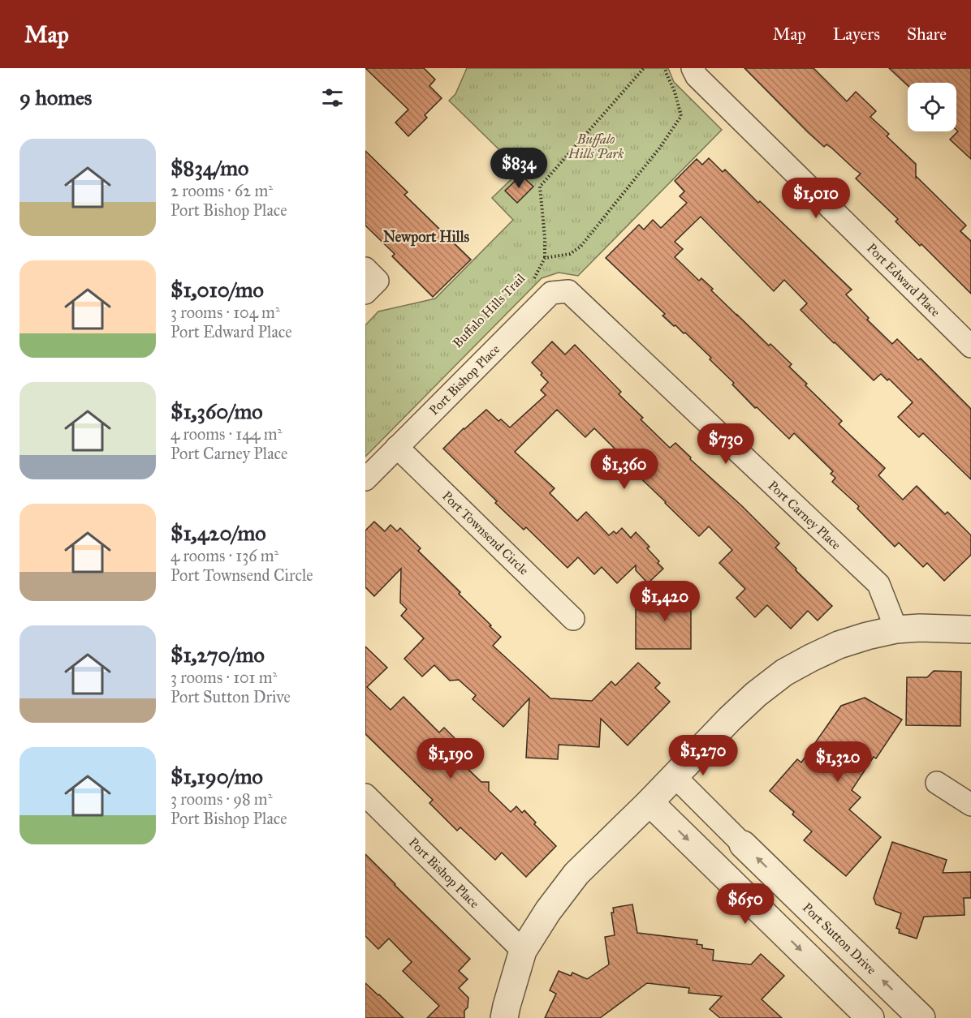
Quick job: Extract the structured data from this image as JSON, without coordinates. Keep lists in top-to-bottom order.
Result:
{
  "streets": {
    "street": [
      "Port Edward Place",
      "Port Bishop Place",
      "Port Carney Place",
      "Port Townsend Circle",
      "Port Sutton Drive"
    ],
    "path": ["Buffalo Hills Trail"]
  },
  "crossings": [
    ["Port Bishop Place", "Port Carney Place"],
    ["Port Bishop Place", "Port Townsend Circle"]
  ],
  "districts": ["Newport Hills"],
  "parks": ["Buffalo Hills Park"],
  "page": {
    "header": "Map",
    "nav": ["Map", "Layers", "Share"],
    "heading": "9 homes",
    "list": [
      {
        "name": "$834/mo",
        "note": "2 rooms · 62 m² · Port Bishop Place"
      },
      {
        "name": "$1,010/mo",
        "note": "3 rooms · 104 m² · Port Edward Place"
      },
      {
        "name": "$1,360/mo",
        "note": "4 rooms · 144 m² · Port Carney Place"
      },
      {
        "name": "$1,420/mo",
        "note": "4 rooms · 136 m² · Port Townsend Circle"
      },
      {
        "name": "$1,270/mo",
        "note": "3 rooms · 101 m² · Port Sutton Drive"
      },
      {
        "name": "$1,190/mo",
        "note": "3 rooms · 98 m² · Port Bishop Place"
      }
    ],
    "price": [
      "$834",
      "$1,010",
      "$730",
      "$1,360",
      "$1,420",
      "$1,270",
      "$1,190",
      "$1,320",
      "$650"
    ]
  }
}
